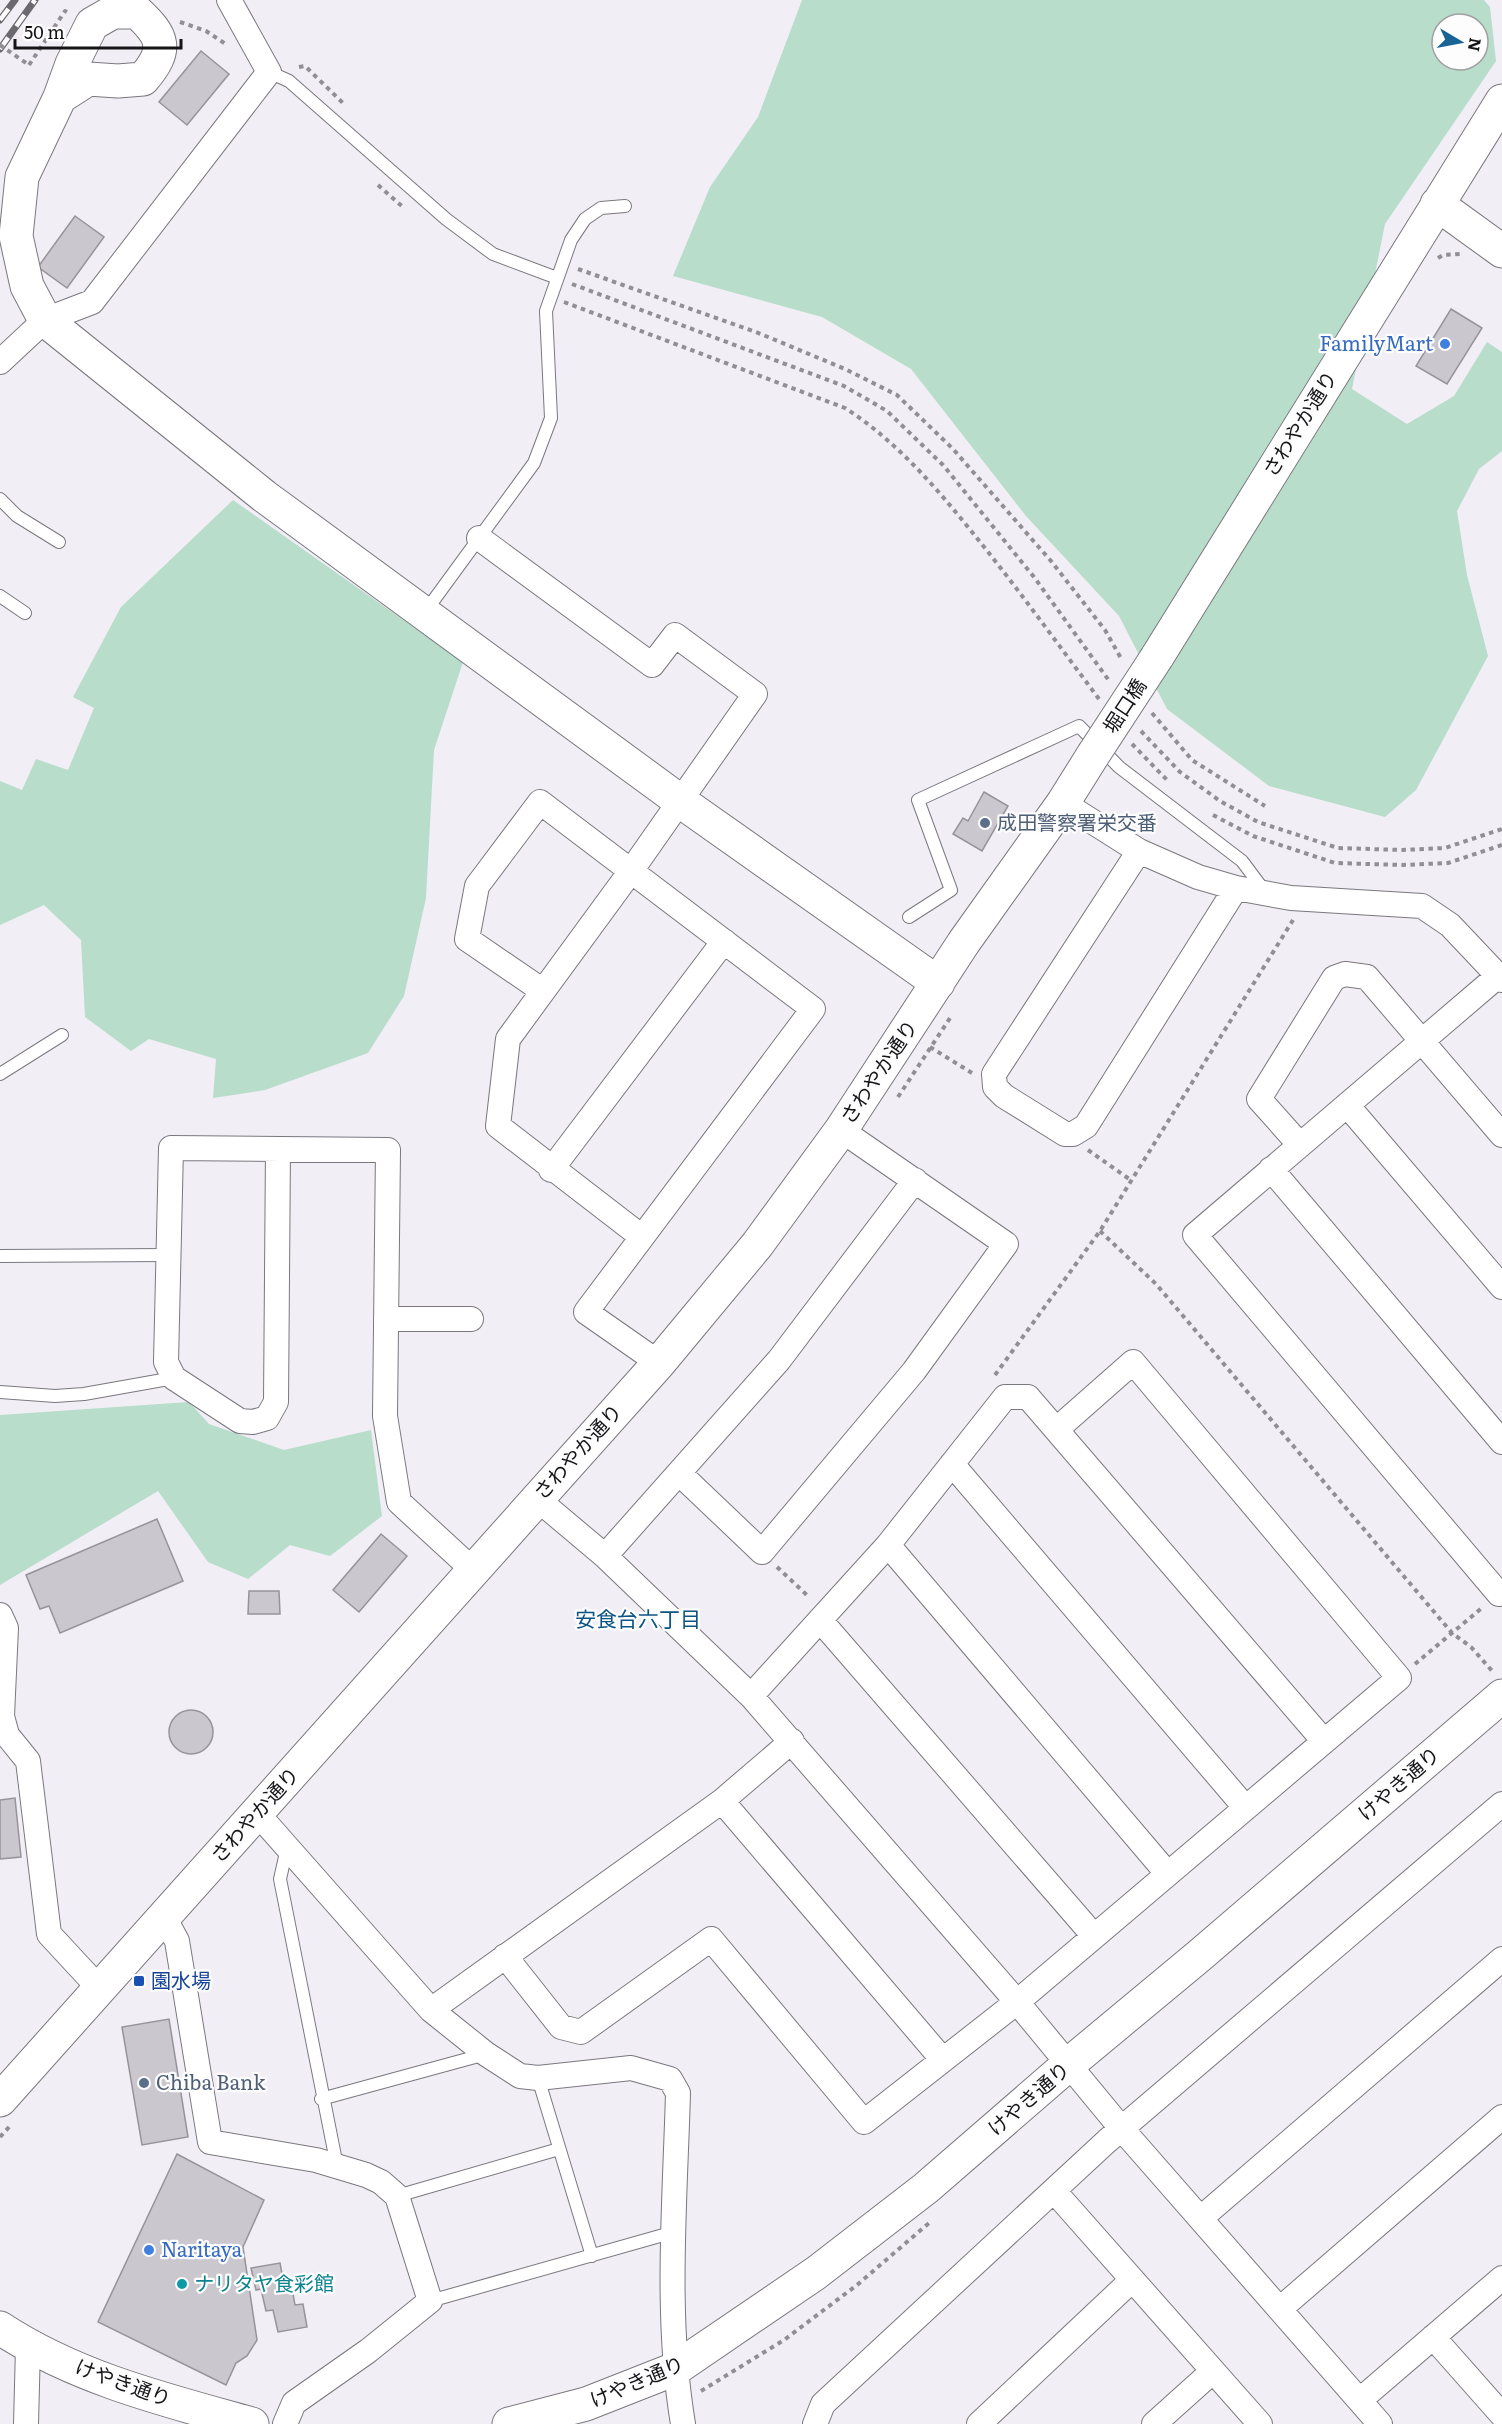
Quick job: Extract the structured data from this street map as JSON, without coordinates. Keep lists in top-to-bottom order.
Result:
{
  "streets": {
    "street": ["さわやか通り", "堀口橋", "けやき通り"]
  },
  "crossings": [
    ["さわやか通り", "堀口橋"]
  ],
  "districts": ["安食台六丁目"],
  "places": {
    "other": [
      "FamilyMart",
      "成田警察署栄交番",
      "Chiba Bank",
      "Naritaya",
      "ナリタヤ食彩館"
    ],
    "transit": ["園水場"]
  },
  "scale_bar": "50 m",
  "north": "right"
}
